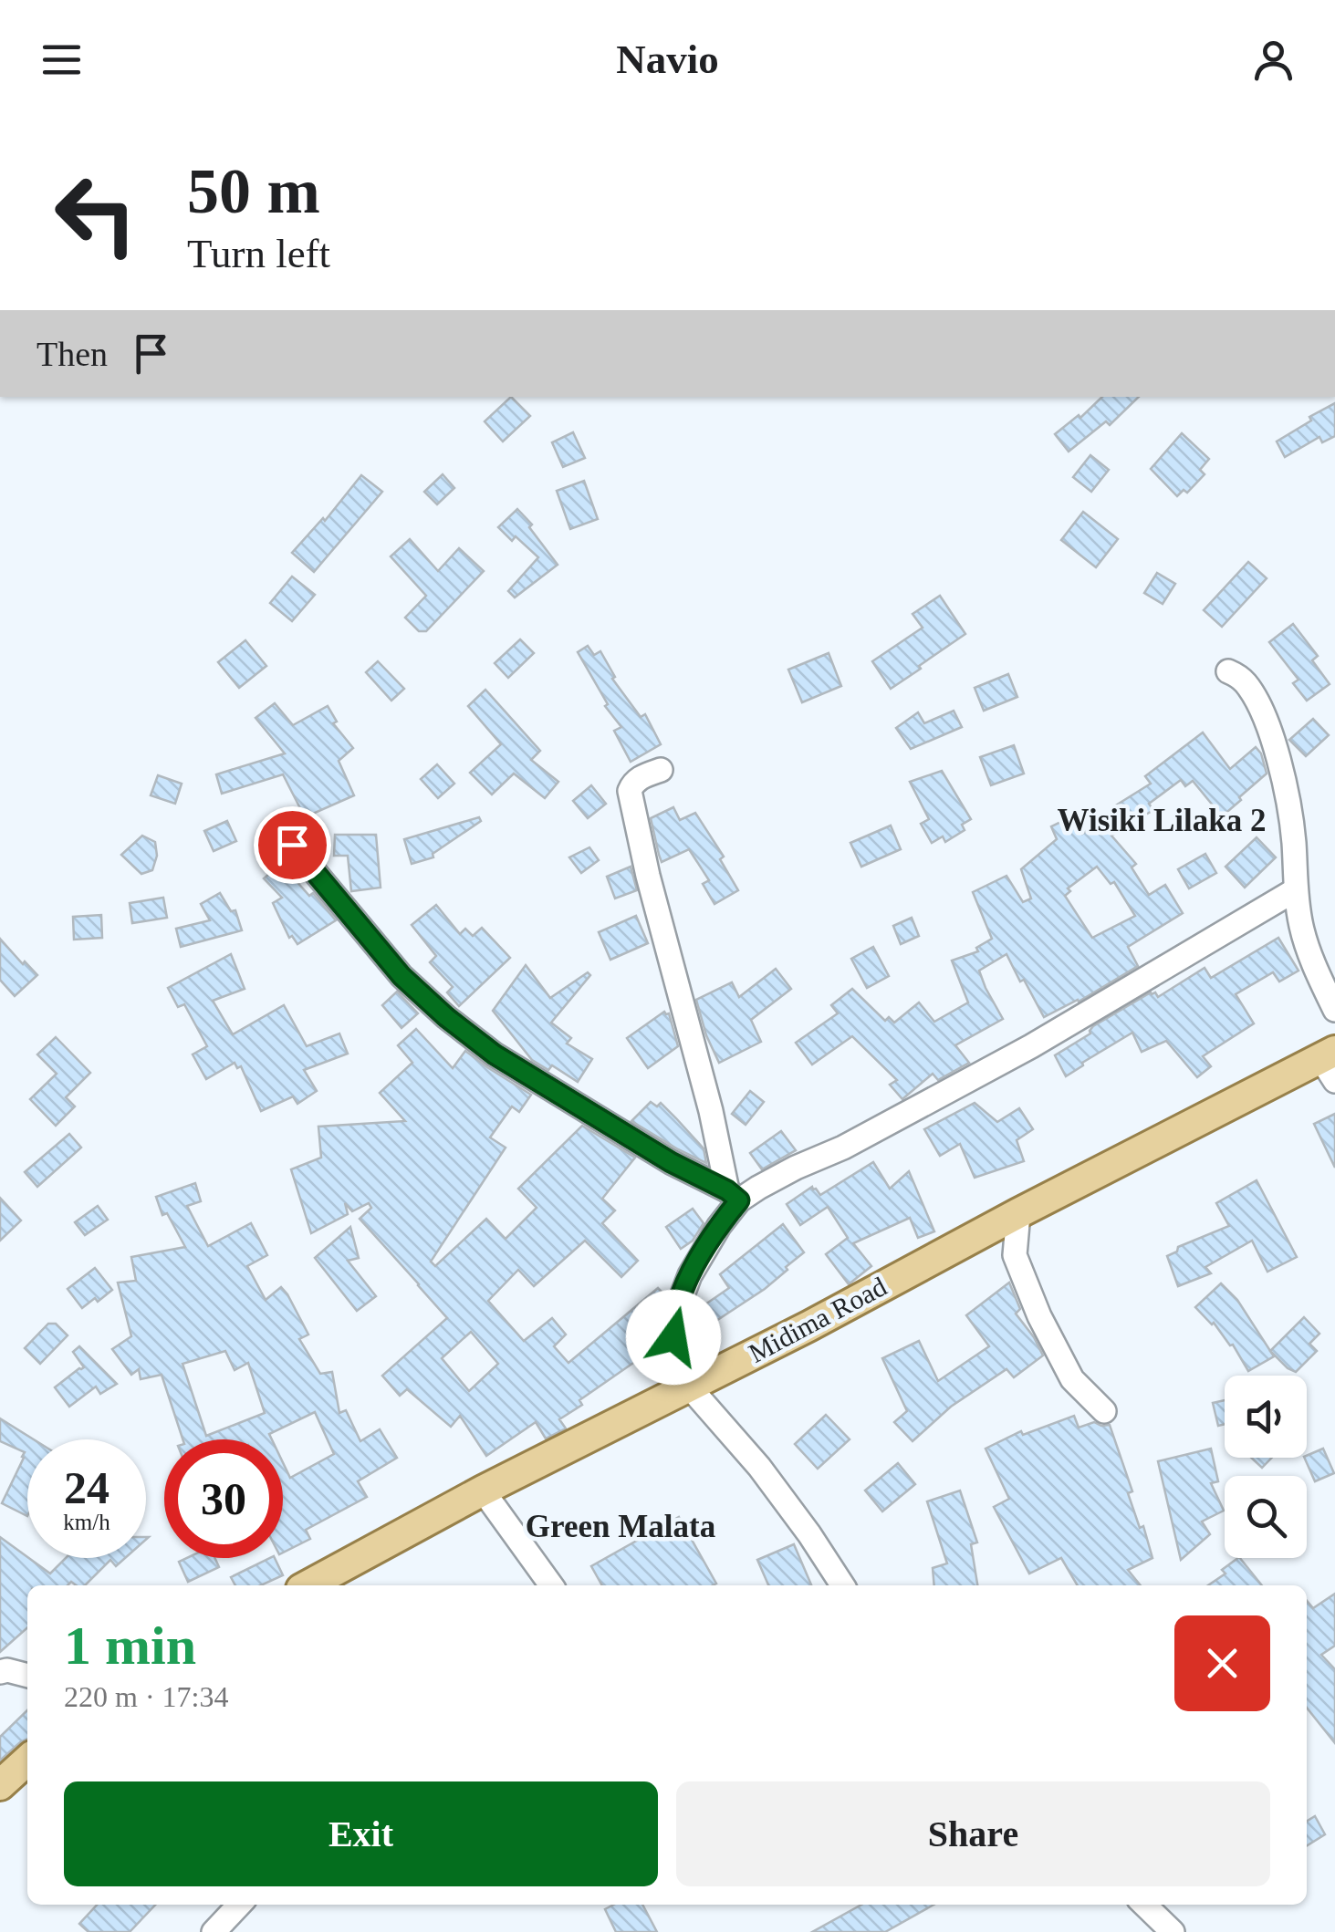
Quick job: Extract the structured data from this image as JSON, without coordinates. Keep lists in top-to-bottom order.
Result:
{
  "streets": {
    "main road": ["Midima Road"]
  },
  "districts": ["Wisiki Lilaka 2", "Green Malata"],
  "page": {
    "header": "Navio",
    "turn": ["50 m", "Turn left"],
    "then": "Then",
    "speed": "24 km/h",
    "limit": "30",
    "heading": ["1 min", "220 m · 17:34"],
    "buttons": ["Exit", "Share"]
  }
}
